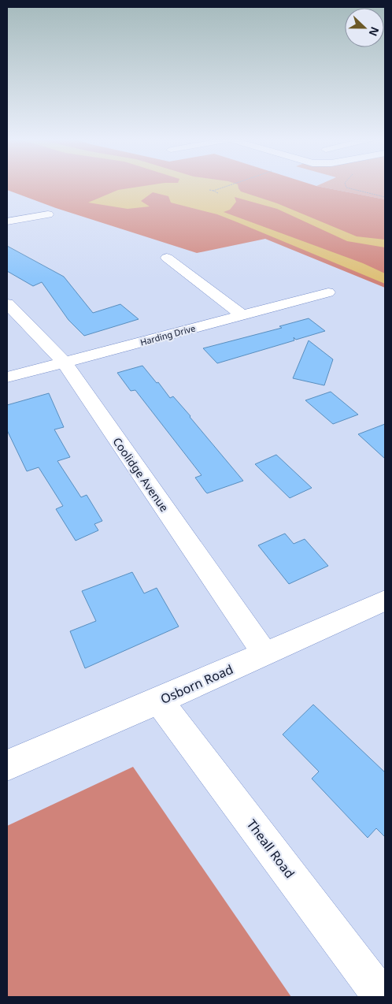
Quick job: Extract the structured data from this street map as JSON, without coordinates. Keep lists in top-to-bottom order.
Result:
{
  "streets": {
    "street": [
      "Harding Drive",
      "Coolidge Avenue",
      "Osborn Road",
      "Theall Road"
    ]
  },
  "crossings": [
    ["Harding Drive", "Coolidge Avenue"],
    ["Coolidge Avenue", "Osborn Road"],
    ["Osborn Road", "Theall Road"]
  ],
  "north": "right"
}
